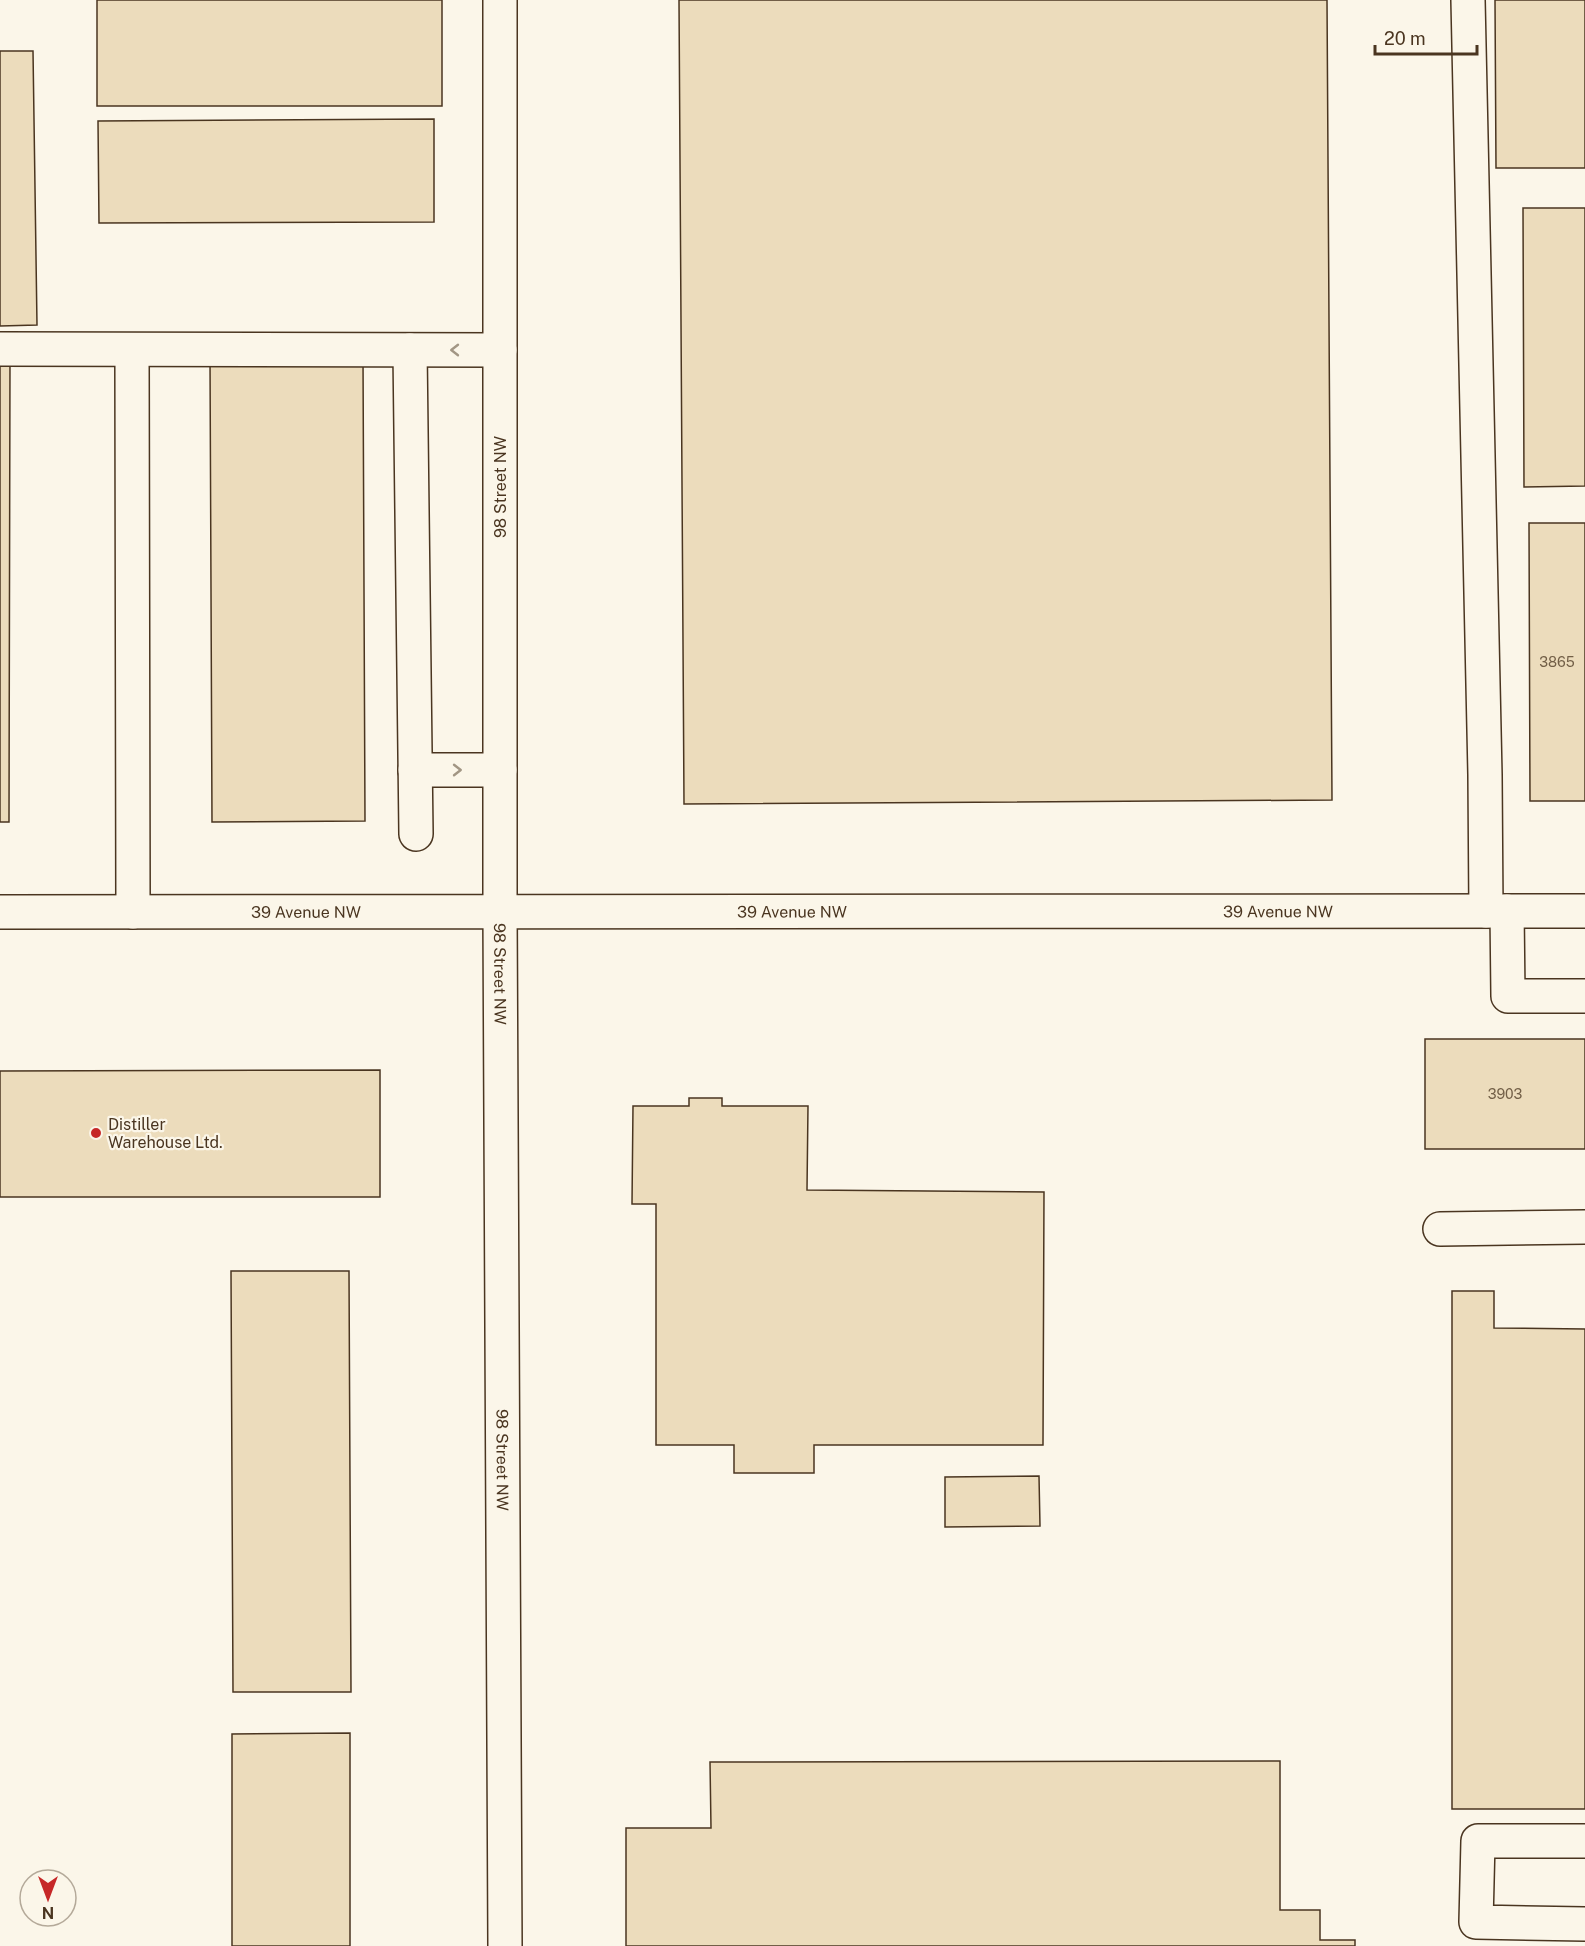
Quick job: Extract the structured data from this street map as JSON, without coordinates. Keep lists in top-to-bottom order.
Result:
{
  "streets": {
    "street": ["98 Street NW", "39 Avenue NW"]
  },
  "crossings": [
    ["98 Street NW", "39 Avenue NW"]
  ],
  "places": ["Distiller Warehouse Ltd."],
  "house_numbers": ["3865", "3903"],
  "scale_bar": "20 m",
  "north": "bottom"
}
